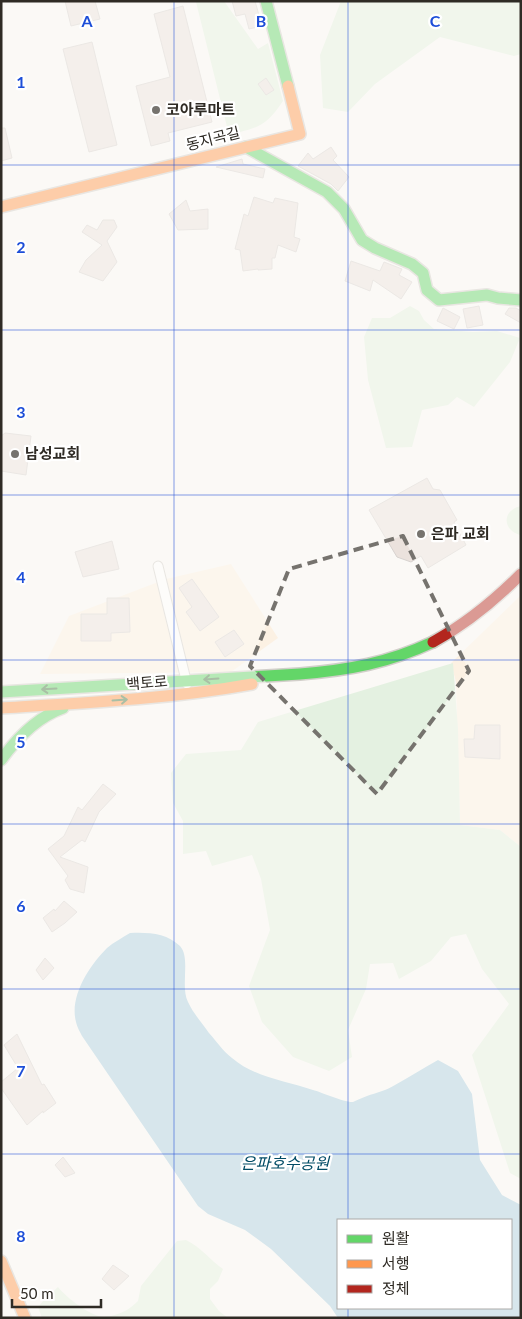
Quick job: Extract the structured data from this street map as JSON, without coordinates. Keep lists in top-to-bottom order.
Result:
{
  "streets": {
    "street": ["동지곡길", "백토로"]
  },
  "water": ["은파호수공원"],
  "places": ["코아루마트", "남성교회", "은파 교회"],
  "legend": ["원활", "서행", "정체"],
  "scale_bar": "50 m",
  "grid": {
    "columns": ["A", "B", "C"],
    "rows": [
      "1",
      "2",
      "3",
      "4",
      "5",
      "6",
      "7",
      "8"
    ]
  }
}
